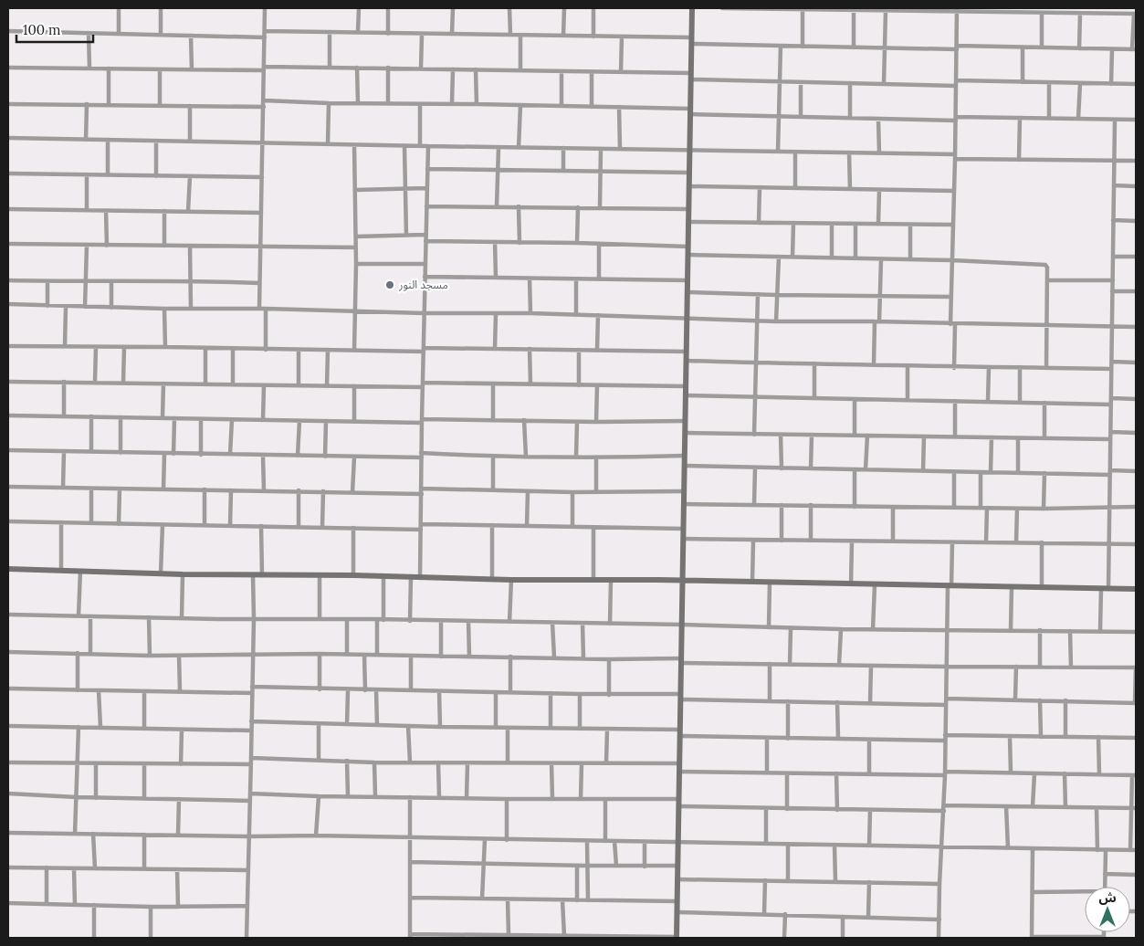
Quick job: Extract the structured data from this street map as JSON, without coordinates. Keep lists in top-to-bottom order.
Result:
{
  "places": ["مسجد النور"],
  "scale_bar": "100 m",
  "north": "top"
}
